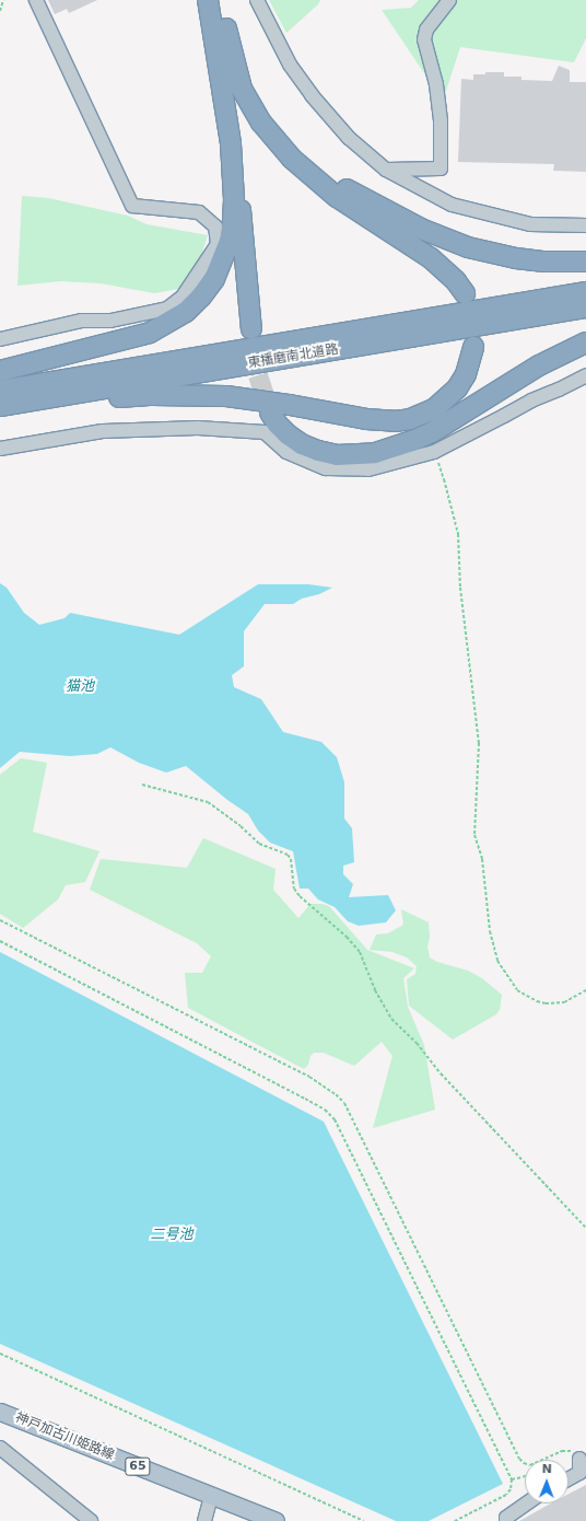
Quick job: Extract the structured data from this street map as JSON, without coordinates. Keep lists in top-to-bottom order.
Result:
{
  "streets": {
    "highway": ["東播磨南北道路"],
    "main road": ["神戸加古川姫路線", "65"]
  },
  "water": ["猫池", "二号池"],
  "north": "top"
}
